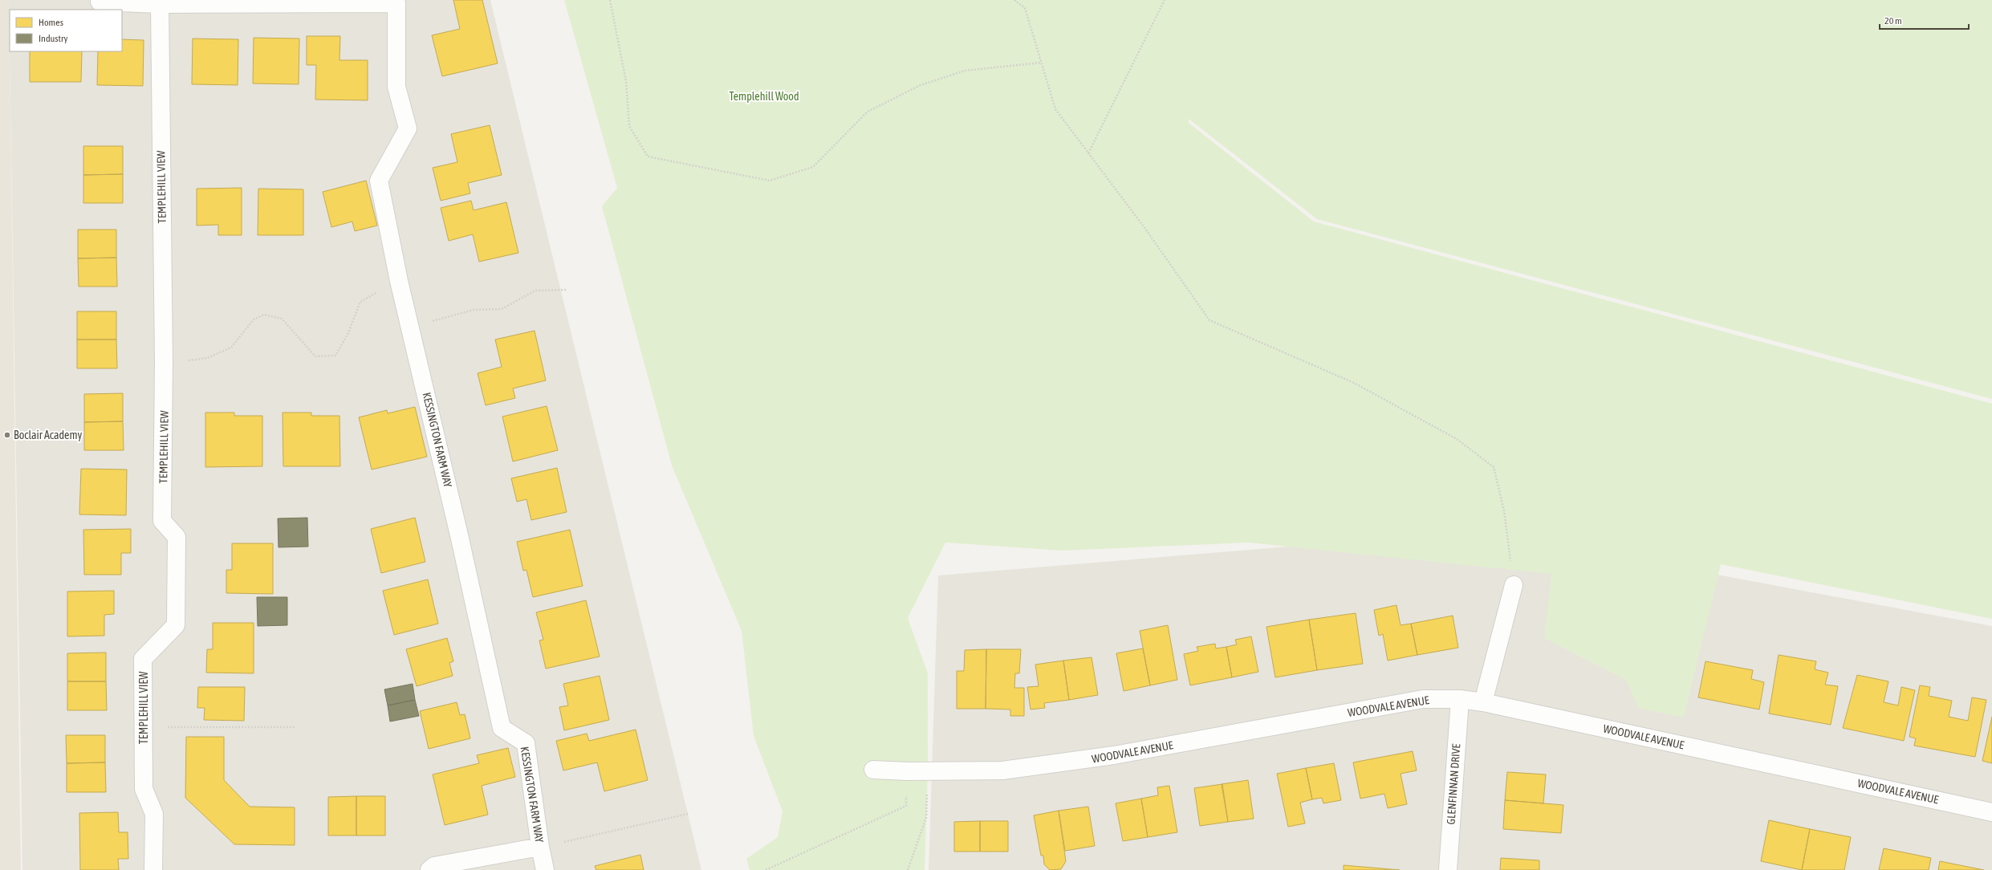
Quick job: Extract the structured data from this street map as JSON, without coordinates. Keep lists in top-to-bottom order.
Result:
{
  "streets": {
    "street": [
      "TEMPLEHILL VIEW",
      "KESSINGTON FARM WAY",
      "WOODVALE AVENUE",
      "GLENFINNAN DRIVE"
    ]
  },
  "crossings": [
    ["TEMPLEHILL VIEW", "KESSINGTON FARM WAY"],
    ["WOODVALE AVENUE", "GLENFINNAN DRIVE"]
  ],
  "parks": ["Templehill Wood"],
  "places": ["Boclair Academy"],
  "legend": ["Homes", "Industry"],
  "scale_bar": "20 m"
}
